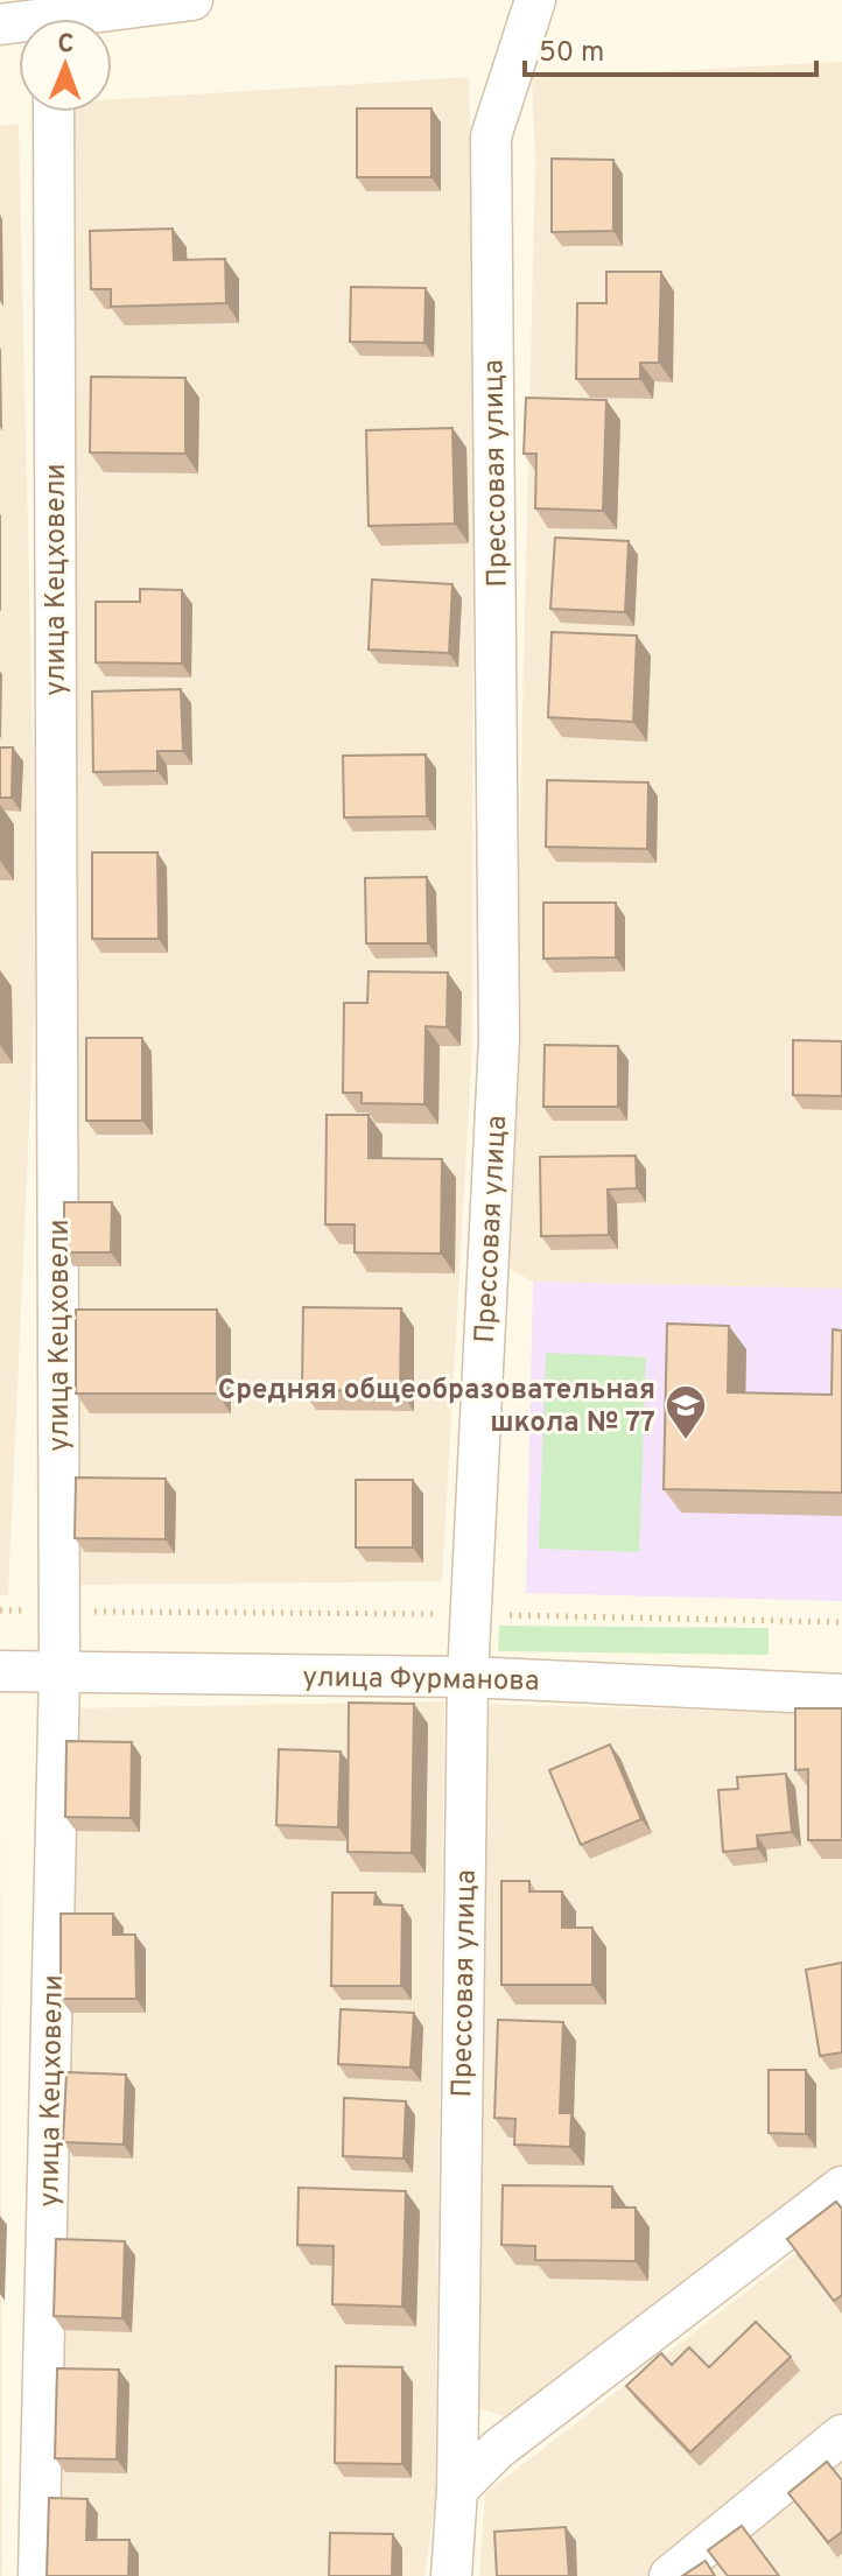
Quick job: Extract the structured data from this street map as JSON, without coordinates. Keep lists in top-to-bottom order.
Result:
{
  "streets": {
    "street": ["Прессовая улица", "улица Кецховели", "улица Фурманова"]
  },
  "crossings": [
    ["Прессовая улица", "улица Фурманова"],
    ["улица Кецховели", "улица Фурманова"]
  ],
  "places": {
    "school or university": ["Средняя общеобразовательная школа № 77"]
  },
  "scale_bar": "50 m",
  "north": "top"
}
